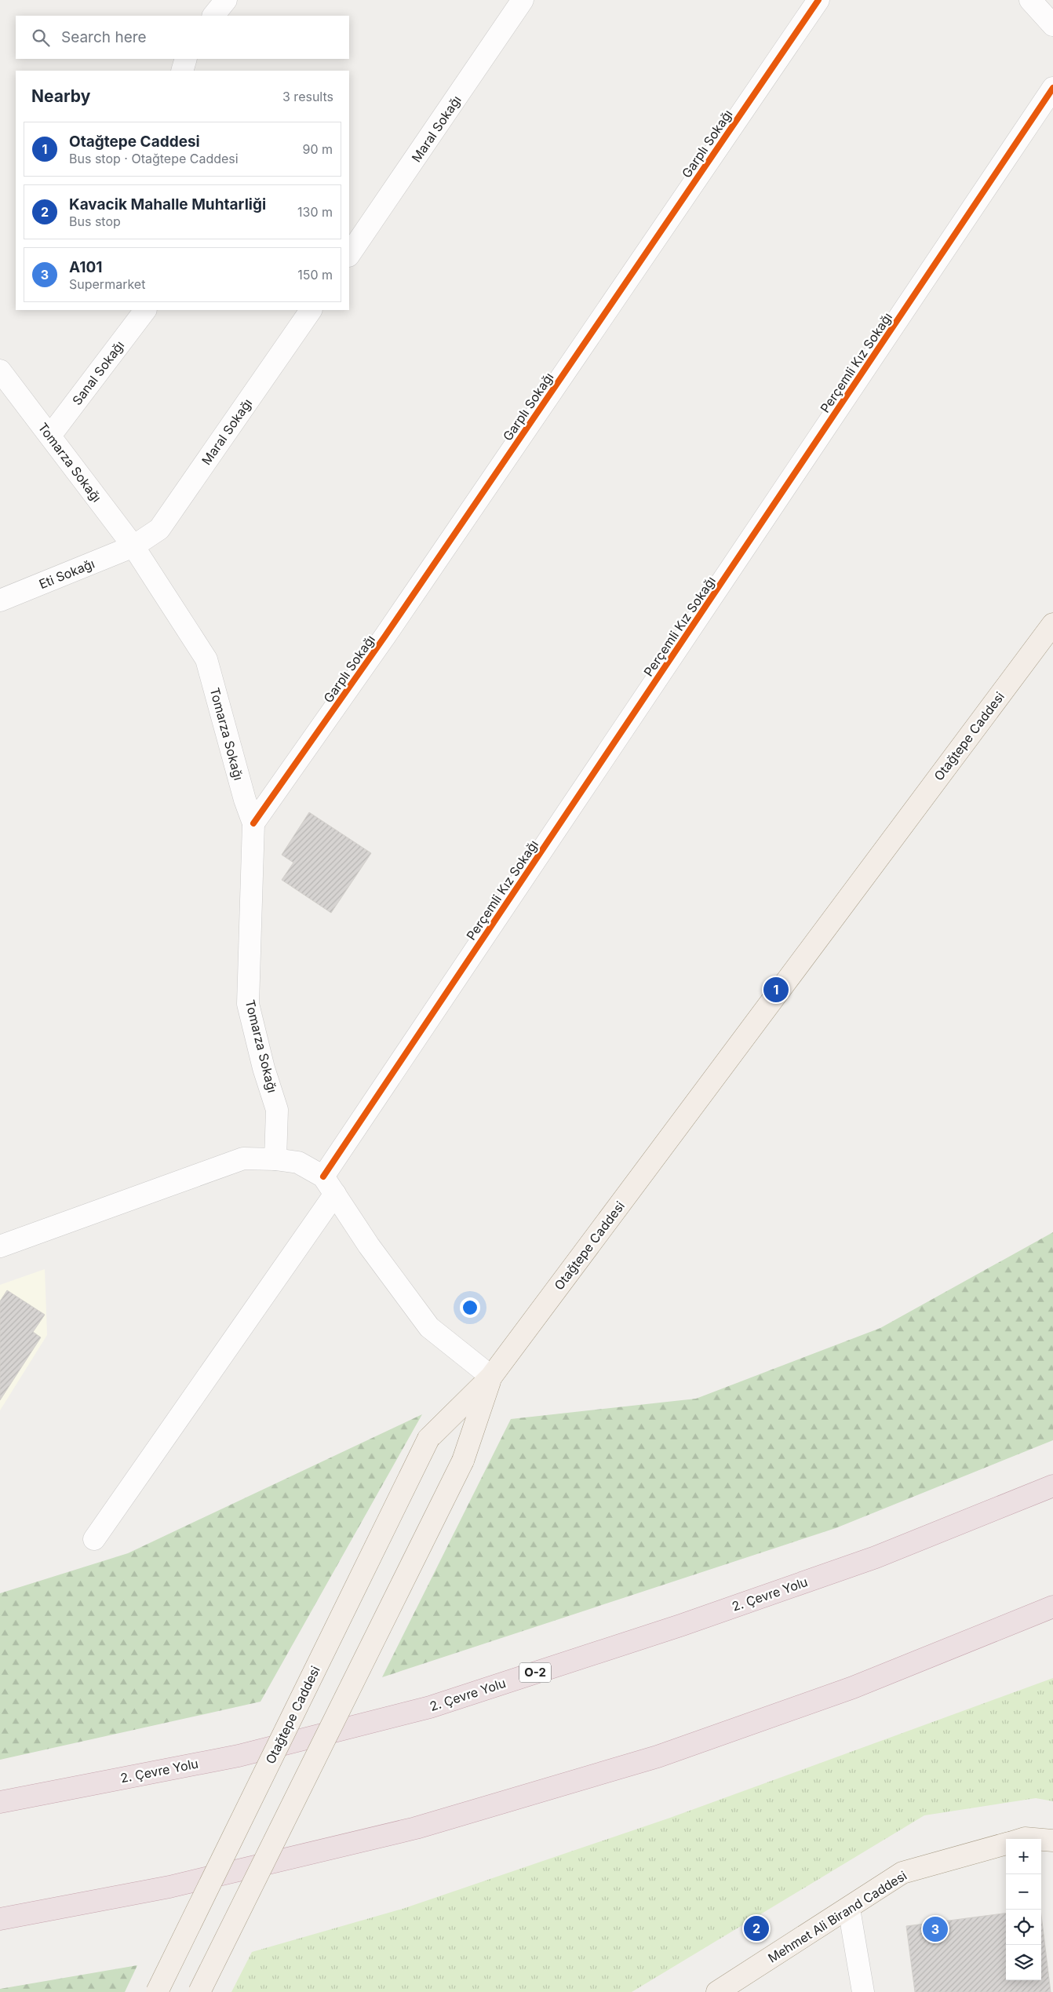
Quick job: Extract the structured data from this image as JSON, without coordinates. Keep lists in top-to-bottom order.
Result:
{
  "streets": {
    "highway": ["2. Çevre Yolu", "O-2"],
    "main road": ["Otağtepe Caddesi", "Mehmet Ali Birand Caddesi"],
    "street": [
      "Maral Sokağı",
      "Garplı Sokağı",
      "Perçemli Kız Sokağı",
      "Sanal Sokağı",
      "Tomarza Sokağı",
      "Eti Sokağı"
    ]
  },
  "crossings": [
    ["Maral Sokağı", "Tomarza Sokağı"],
    ["Maral Sokağı", "Eti Sokağı"],
    ["Garplı Sokağı", "Tomarza Sokağı"],
    ["Sanal Sokağı", "Tomarza Sokağı"],
    ["Tomarza Sokağı", "Eti Sokağı"]
  ],
  "page": {
    "search": "Search here",
    "heading": ["Nearby", "3 results"],
    "list": [
      {
        "mark": "1",
        "name": "Otağtepe Caddesi",
        "note": "Bus stop · Otağtepe Caddesi",
        "value": "90 m"
      },
      {
        "mark": "2",
        "name": "Kavacik Mahalle Muhtarliği",
        "note": "Bus stop",
        "value": "130 m"
      },
      {
        "mark": "3",
        "name": "A101",
        "note": "Supermarket",
        "value": "150 m"
      }
    ],
    "pins": ["1", "2", "3"],
    "map_buttons": ["+", "−"]
  }
}
